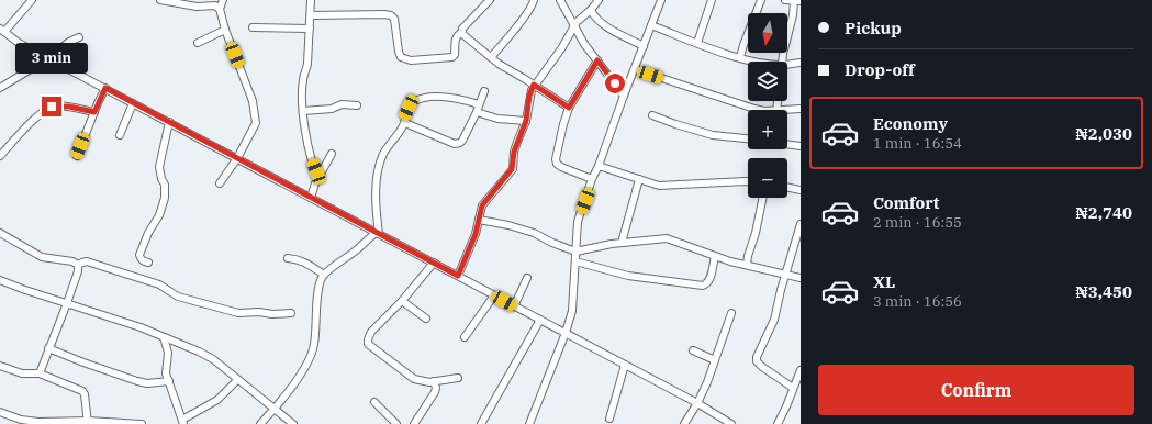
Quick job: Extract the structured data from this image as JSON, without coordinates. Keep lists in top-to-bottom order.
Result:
{
  "north": "bottom",
  "page": {
    "banner": ["Pickup", "Drop-off"],
    "map_buttons": ["+", "−"],
    "bubble": "3 min",
    "list": [
      {
        "name": "Economy",
        "note": "1 min · 16:54",
        "value": "₦2,030"
      },
      {
        "name": "Comfort",
        "note": "2 min · 16:55",
        "value": "₦2,740"
      },
      {
        "name": "XL",
        "note": "3 min · 16:56",
        "value": "₦3,450"
      }
    ],
    "buttons": "Confirm"
  }
}
